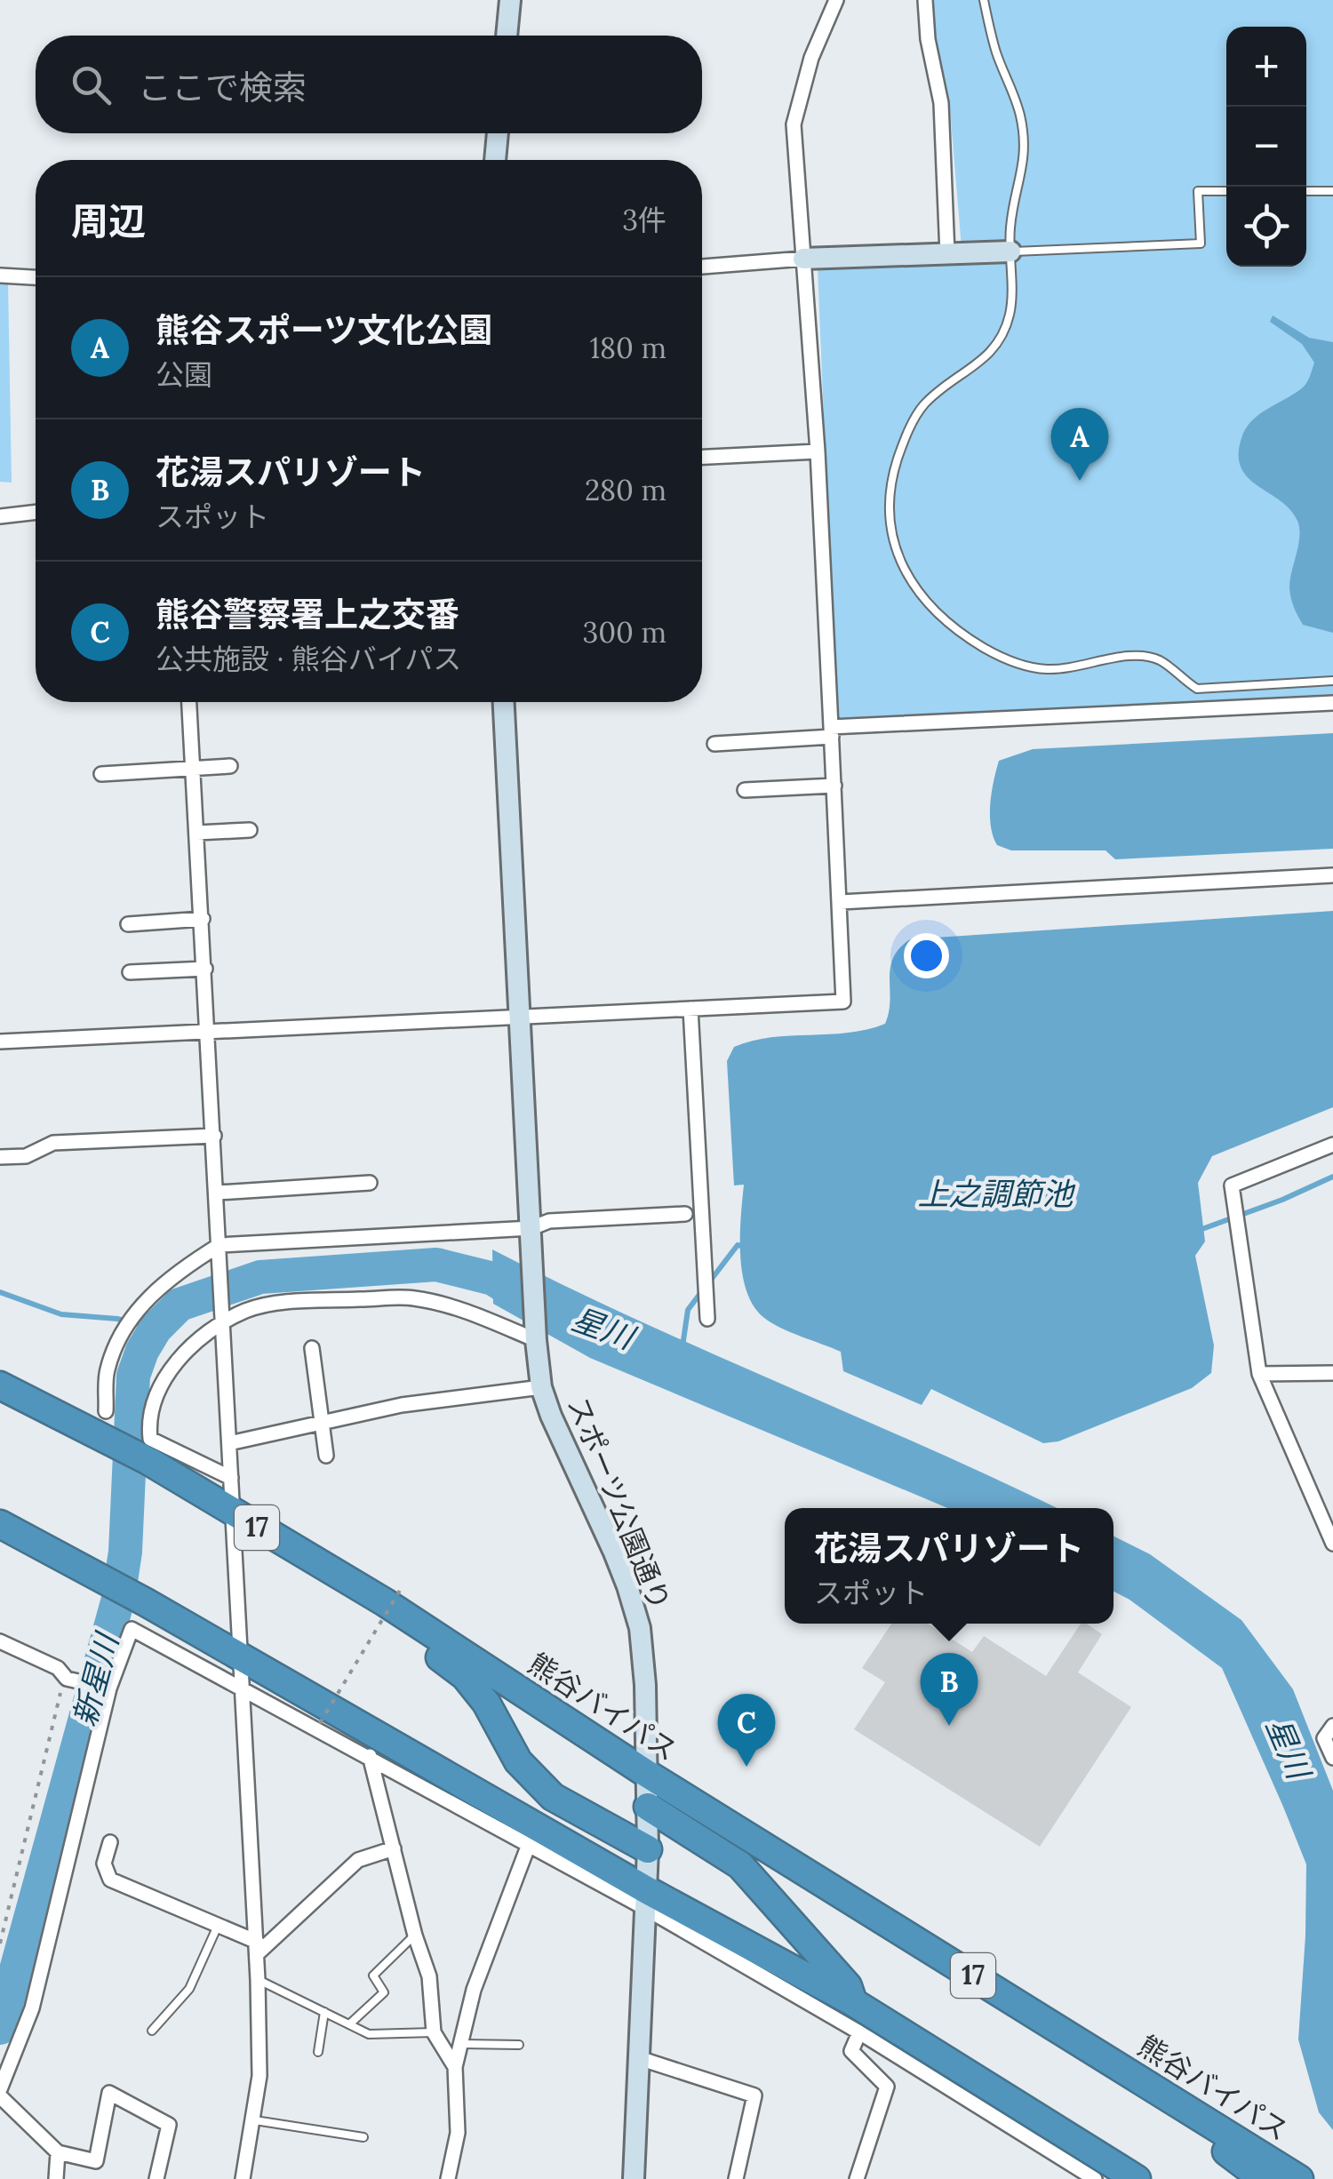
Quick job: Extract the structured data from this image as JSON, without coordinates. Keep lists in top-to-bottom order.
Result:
{
  "streets": {
    "highway": ["17", "熊谷バイパス"],
    "street": ["スポーツ公園通り"]
  },
  "crossings": [
    ["スポーツ公園通り", "熊谷バイパス"]
  ],
  "water": ["上之調節池", "星川", "新星川"],
  "page": {
    "map_buttons": ["+", "−"],
    "search": "ここで検索",
    "heading": ["周辺", "3件"],
    "list": [
      {
        "mark": "A",
        "name": "熊谷スポーツ文化公園",
        "note": "公園",
        "value": "180 m"
      },
      {
        "mark": "B",
        "name": "花湯スパリゾート",
        "note": "スポット",
        "value": "280 m"
      },
      {
        "mark": "C",
        "name": "熊谷警察署上之交番",
        "note": "公共施設 · 熊谷バイパス",
        "value": "300 m"
      }
    ],
    "pins": ["A", "B", "C"],
    "popup": ["花湯スパリゾート", "スポット"]
  }
}
